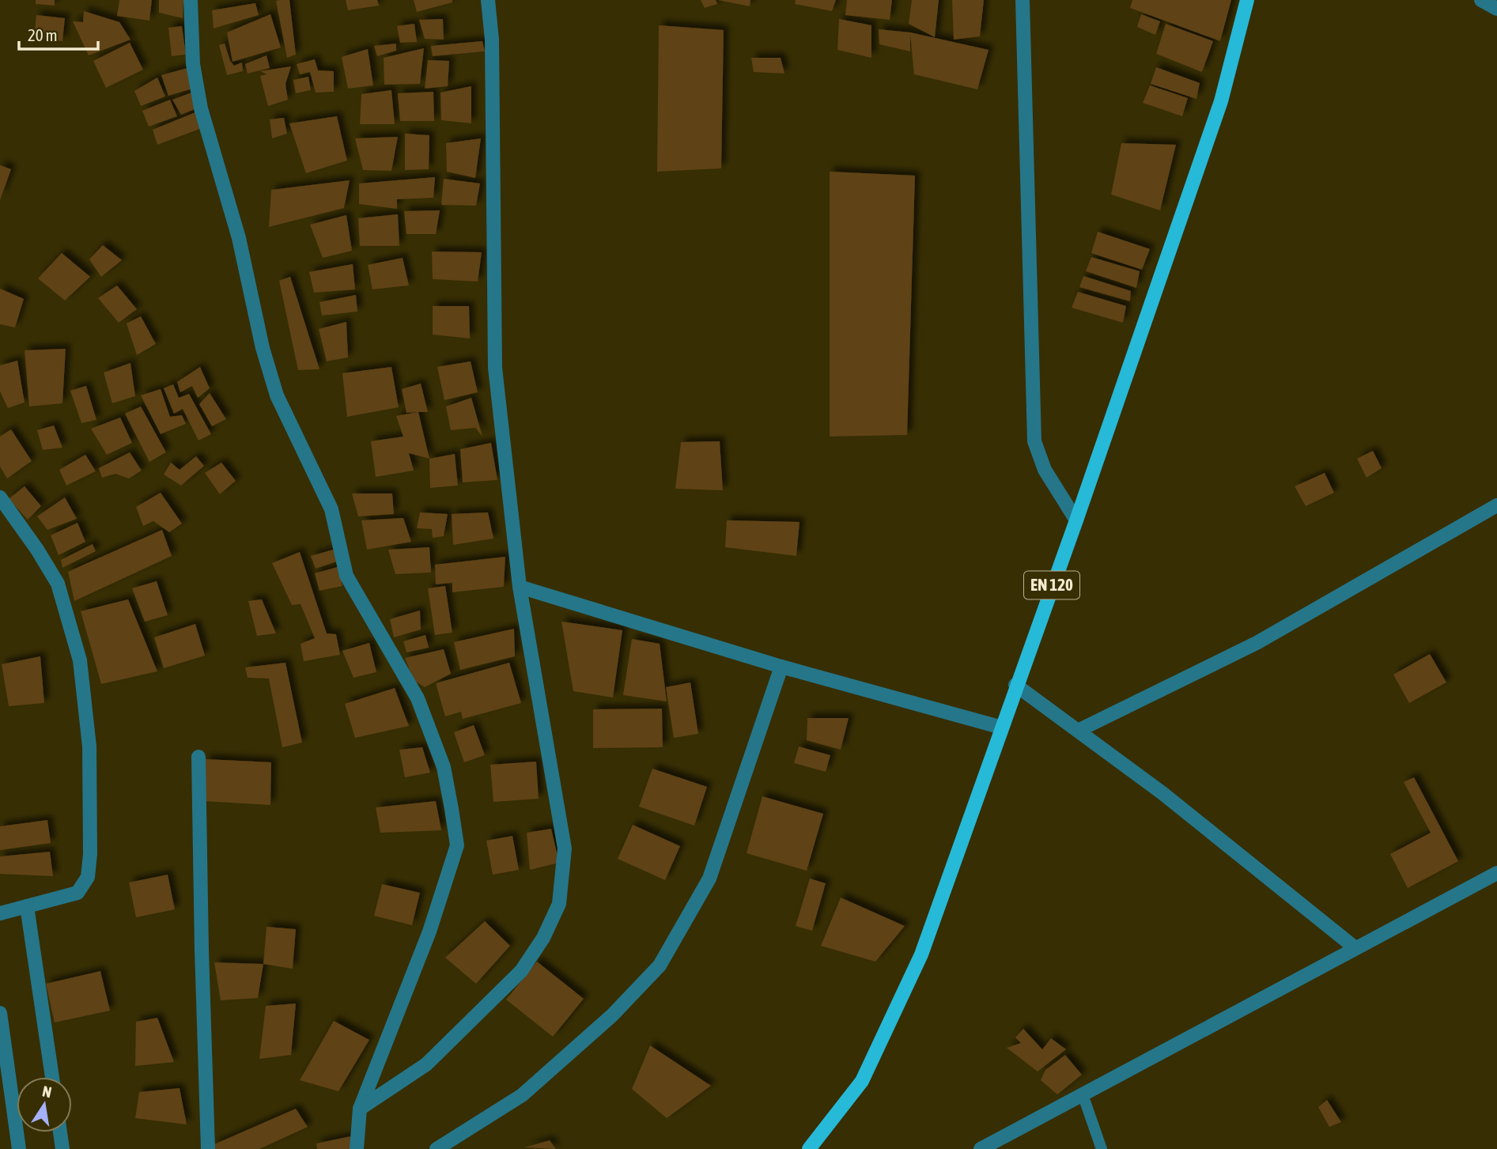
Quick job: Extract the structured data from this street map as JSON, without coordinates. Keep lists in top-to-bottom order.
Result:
{
  "streets": {
    "main road": ["EN 120"]
  },
  "scale_bar": "20 m",
  "north": "top"
}
